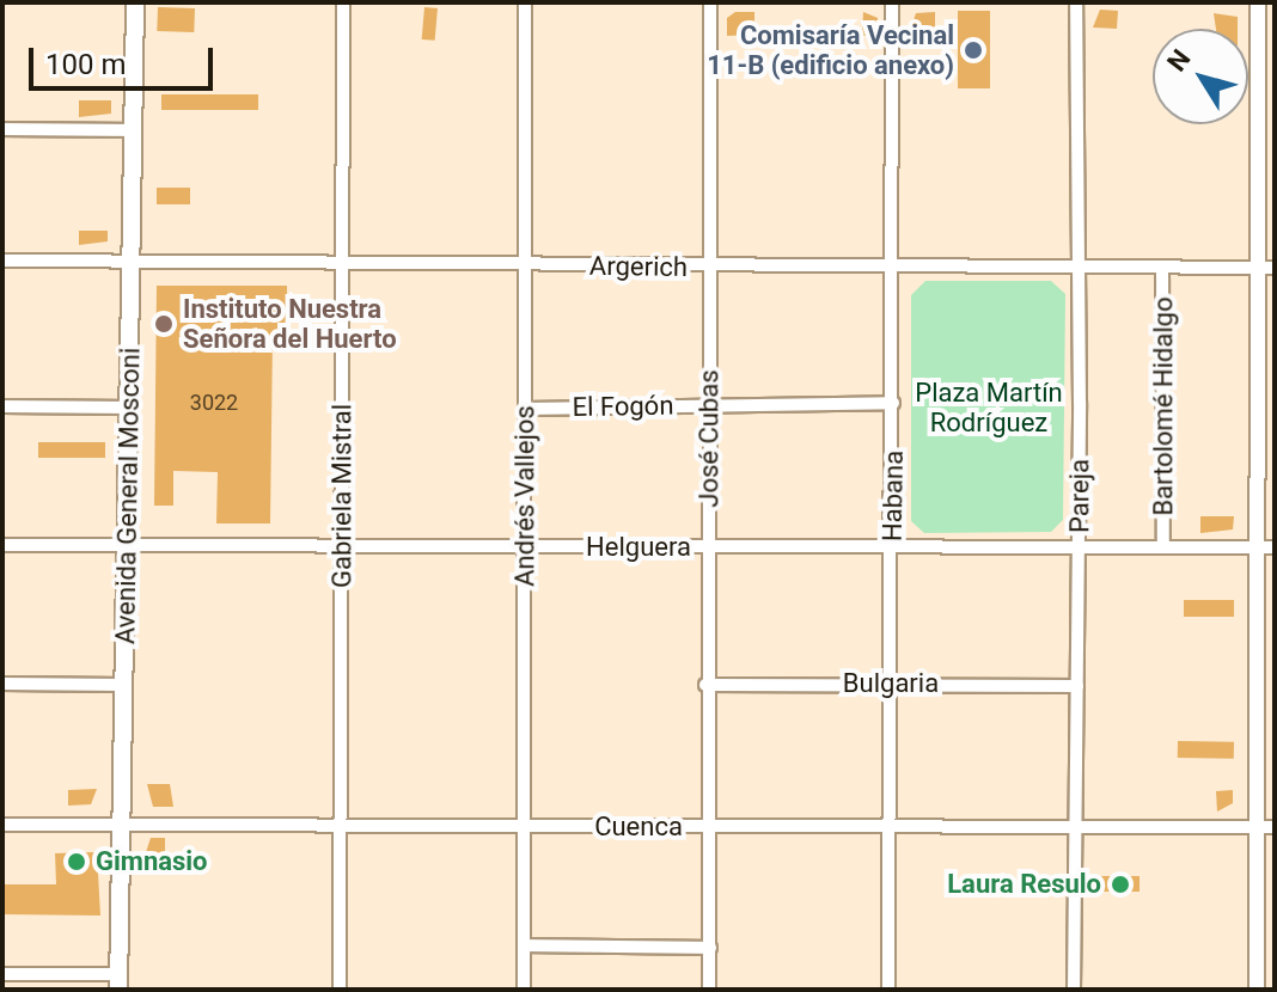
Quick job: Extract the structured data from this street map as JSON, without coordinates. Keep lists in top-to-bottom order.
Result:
{
  "streets": {
    "main road": ["Avenida General Mosconi"],
    "street": [
      "Argerich",
      "El Fogón",
      "Bartolomé Hidalgo",
      "José Cubas",
      "Gabriela Mistral",
      "Andrés Vallejos",
      "Habana",
      "Pareja",
      "Helguera",
      "Bulgaria",
      "Cuenca"
    ]
  },
  "crossings": [
    ["Argerich", "Bartolomé Hidalgo"],
    ["Argerich", "José Cubas"],
    ["Argerich", "Avenida General Mosconi"],
    ["Argerich", "Gabriela Mistral"],
    ["Argerich", "Andrés Vallejos"],
    ["Argerich", "Habana"],
    ["Argerich", "Pareja"],
    ["El Fogón", "José Cubas"],
    ["El Fogón", "Andrés Vallejos"],
    ["El Fogón", "Habana"],
    ["Bartolomé Hidalgo", "Helguera"],
    ["José Cubas", "Helguera"],
    ["José Cubas", "Bulgaria"],
    ["José Cubas", "Cuenca"],
    ["Avenida General Mosconi", "Helguera"],
    ["Avenida General Mosconi", "Cuenca"],
    ["Gabriela Mistral", "Helguera"],
    ["Gabriela Mistral", "Cuenca"],
    ["Andrés Vallejos", "Helguera"],
    ["Andrés Vallejos", "Cuenca"],
    ["Habana", "Helguera"],
    ["Habana", "Bulgaria"],
    ["Habana", "Cuenca"],
    ["Pareja", "Helguera"],
    ["Pareja", "Bulgaria"],
    ["Pareja", "Cuenca"]
  ],
  "parks": ["Plaza Martín Rodríguez"],
  "places": [
    "Comisaría Vecinal 11-B (edificio anexo)",
    "Instituto Nuestra Señora del Huerto",
    "Gimnasio",
    "Laura Resulo"
  ],
  "house_numbers": ["3022"],
  "scale_bar": "100 m",
  "north": "top left"
}
